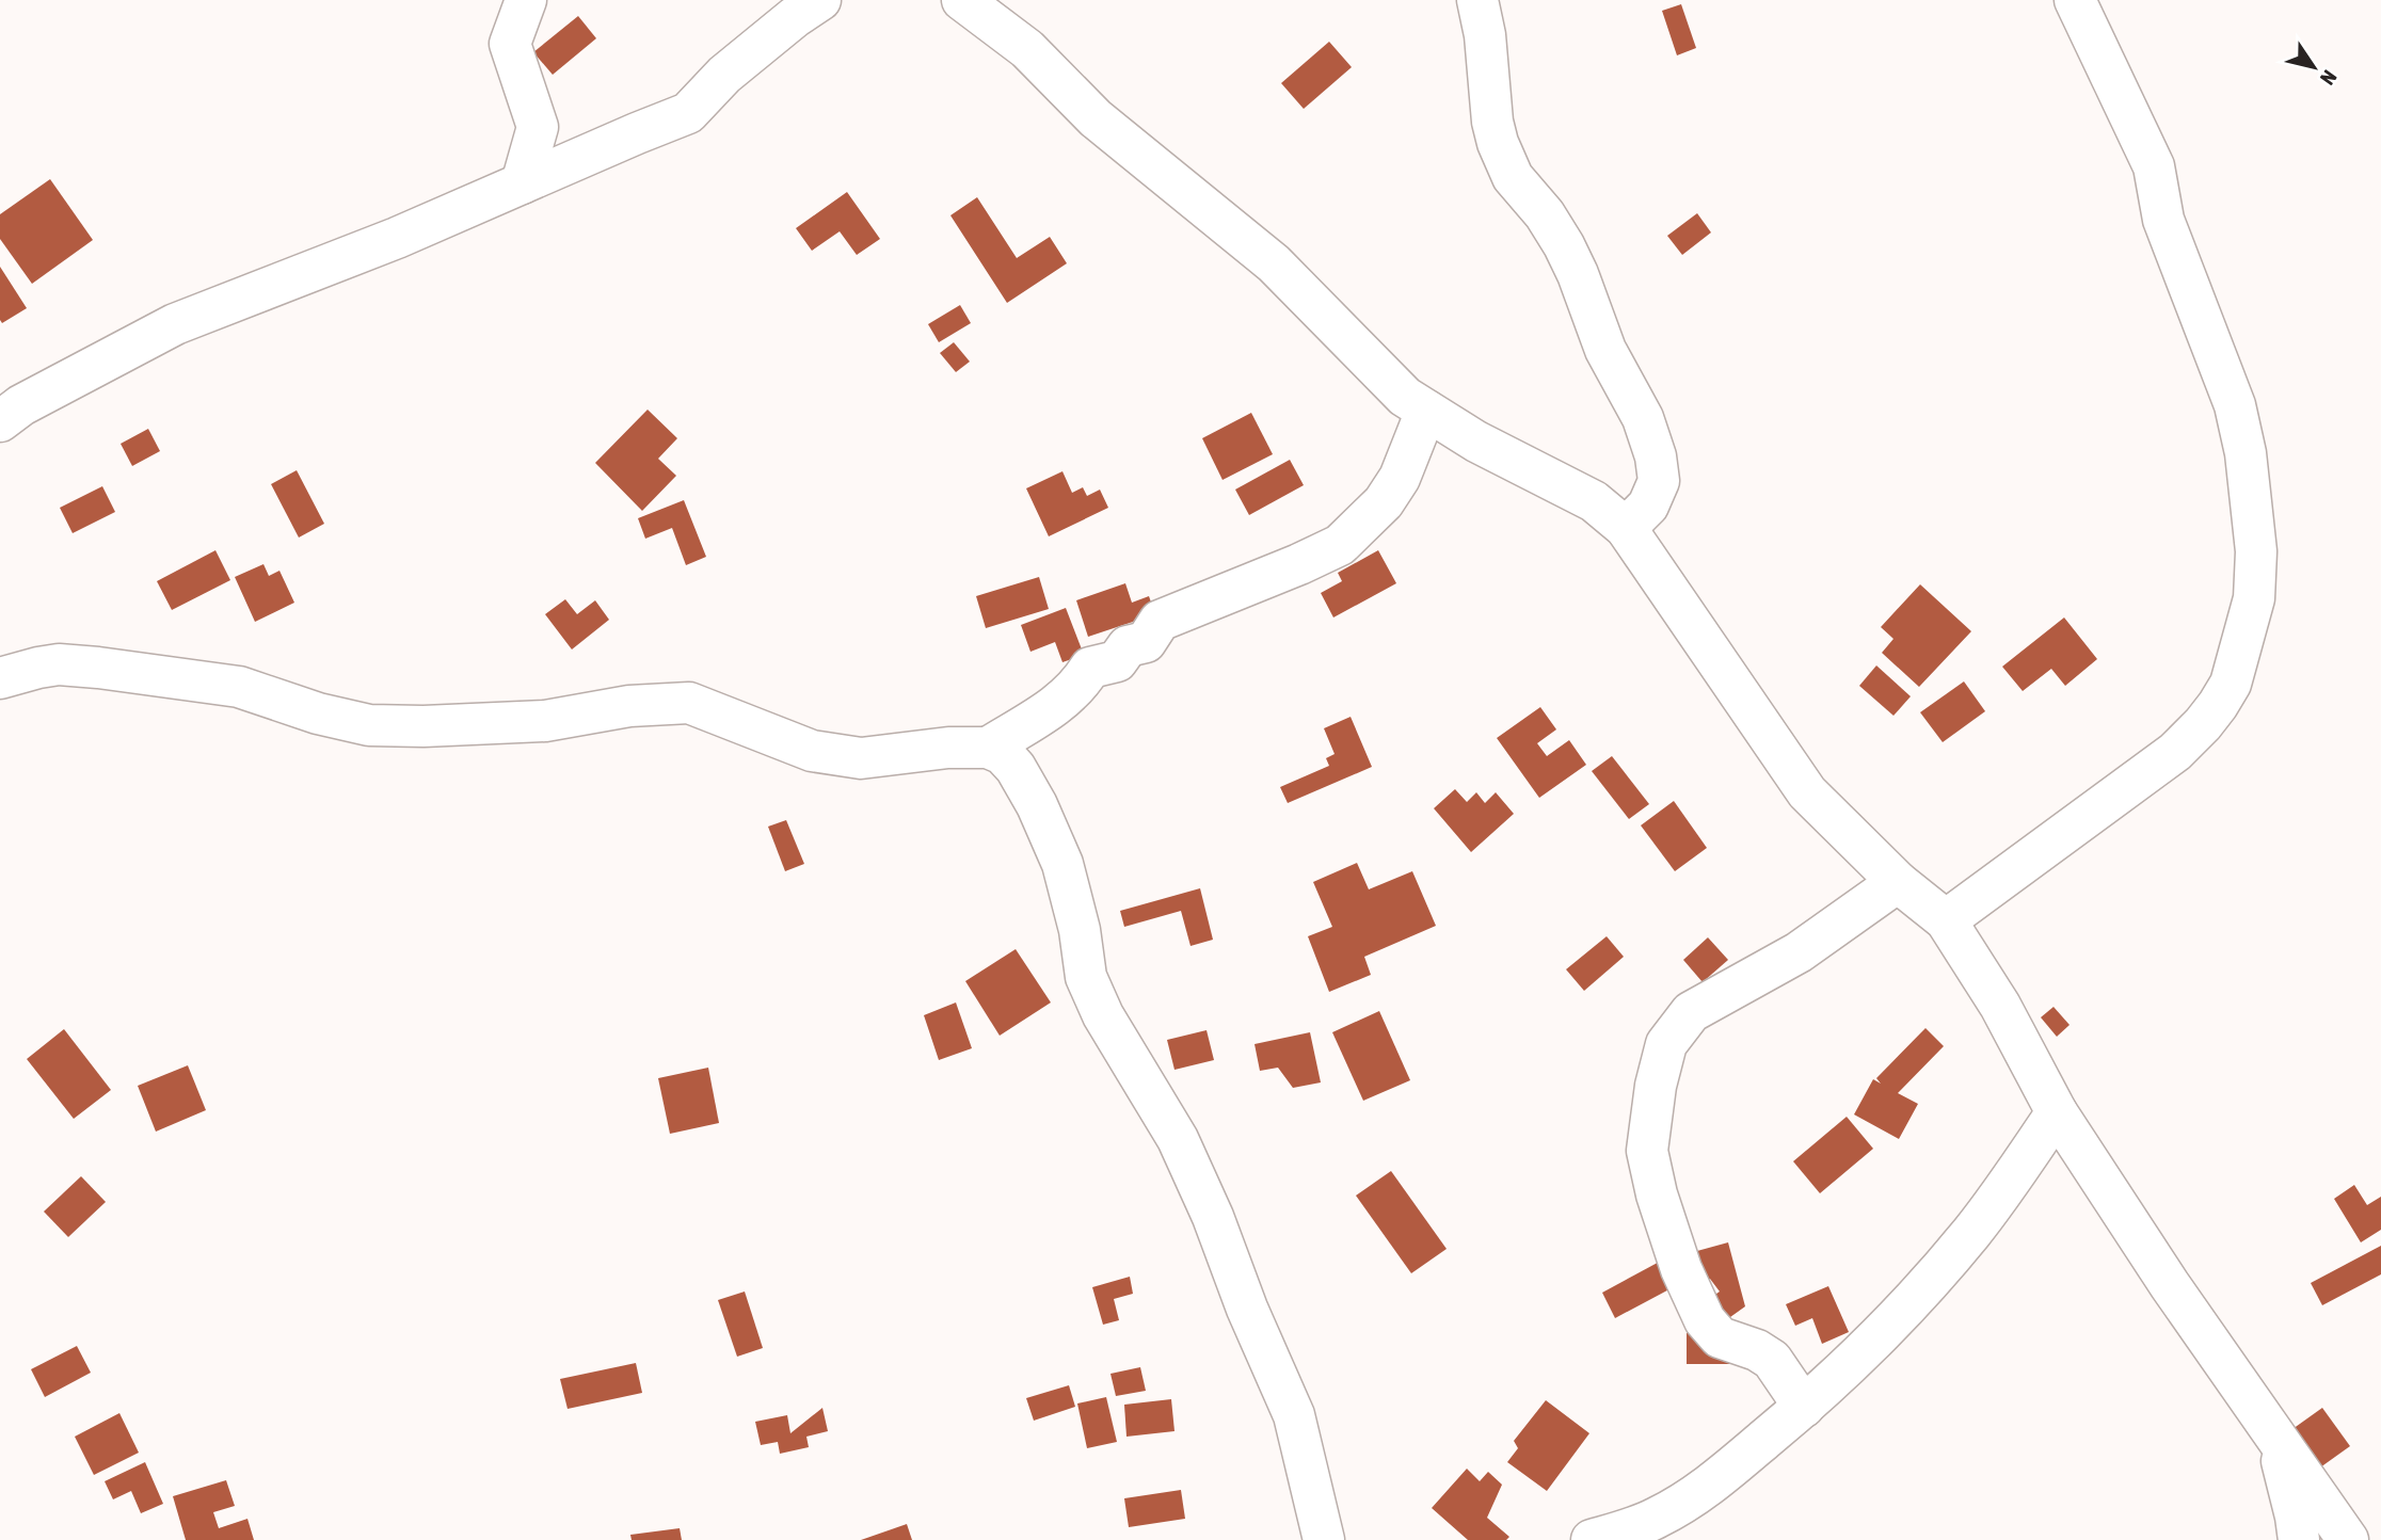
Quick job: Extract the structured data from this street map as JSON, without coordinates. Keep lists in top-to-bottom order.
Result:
{
  "north": "bottom right"
}
